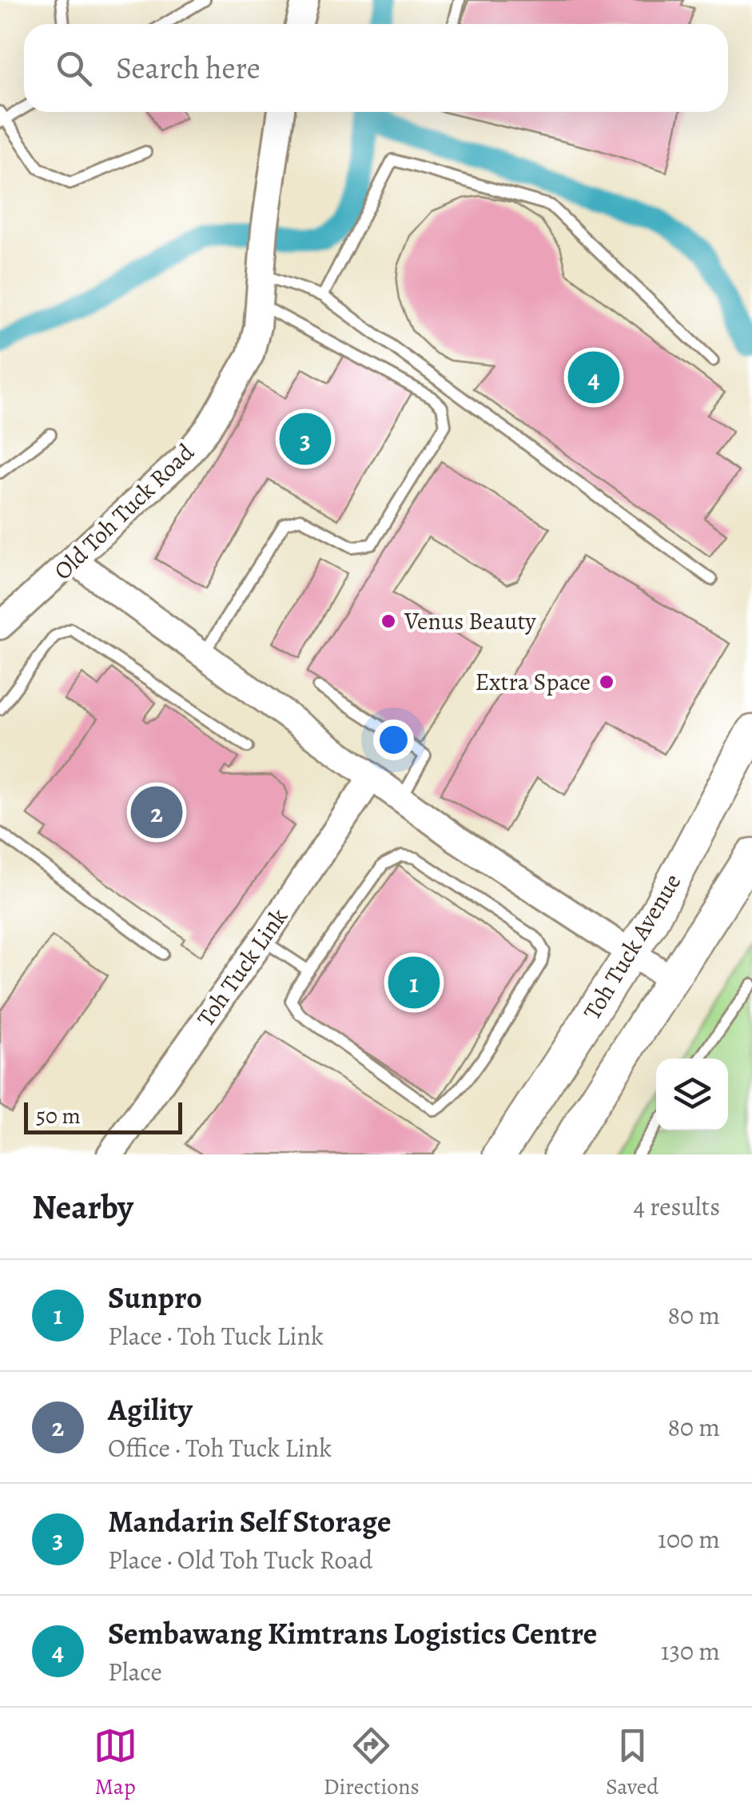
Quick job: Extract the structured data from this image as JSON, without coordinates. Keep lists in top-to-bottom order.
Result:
{
  "streets": {
    "main road": ["Toh Tuck Avenue"],
    "street": ["Old Toh Tuck Road", "Toh Tuck Link"]
  },
  "places": ["Venus Beauty", "Extra Space"],
  "scale_bar": "50 m",
  "page": {
    "search": "Search here",
    "pins": [
      "4",
      "3",
      "2",
      "1"
    ],
    "scale": "50 m",
    "heading": ["Nearby", "4 results"],
    "list": [
      {
        "mark": "1",
        "name": "Sunpro",
        "note": "Place · Toh Tuck Link",
        "value": "80 m"
      },
      {
        "mark": "2",
        "name": "Agility",
        "note": "Office · Toh Tuck Link",
        "value": "80 m"
      },
      {
        "mark": "3",
        "name": "Mandarin Self Storage",
        "note": "Place · Old Toh Tuck Road",
        "value": "100 m"
      },
      {
        "mark": "4",
        "name": "Sembawang Kimtrans Logistics Centre",
        "note": "Place",
        "value": "130 m"
      }
    ],
    "nav": ["Map", "Directions", "Saved"]
  }
}
